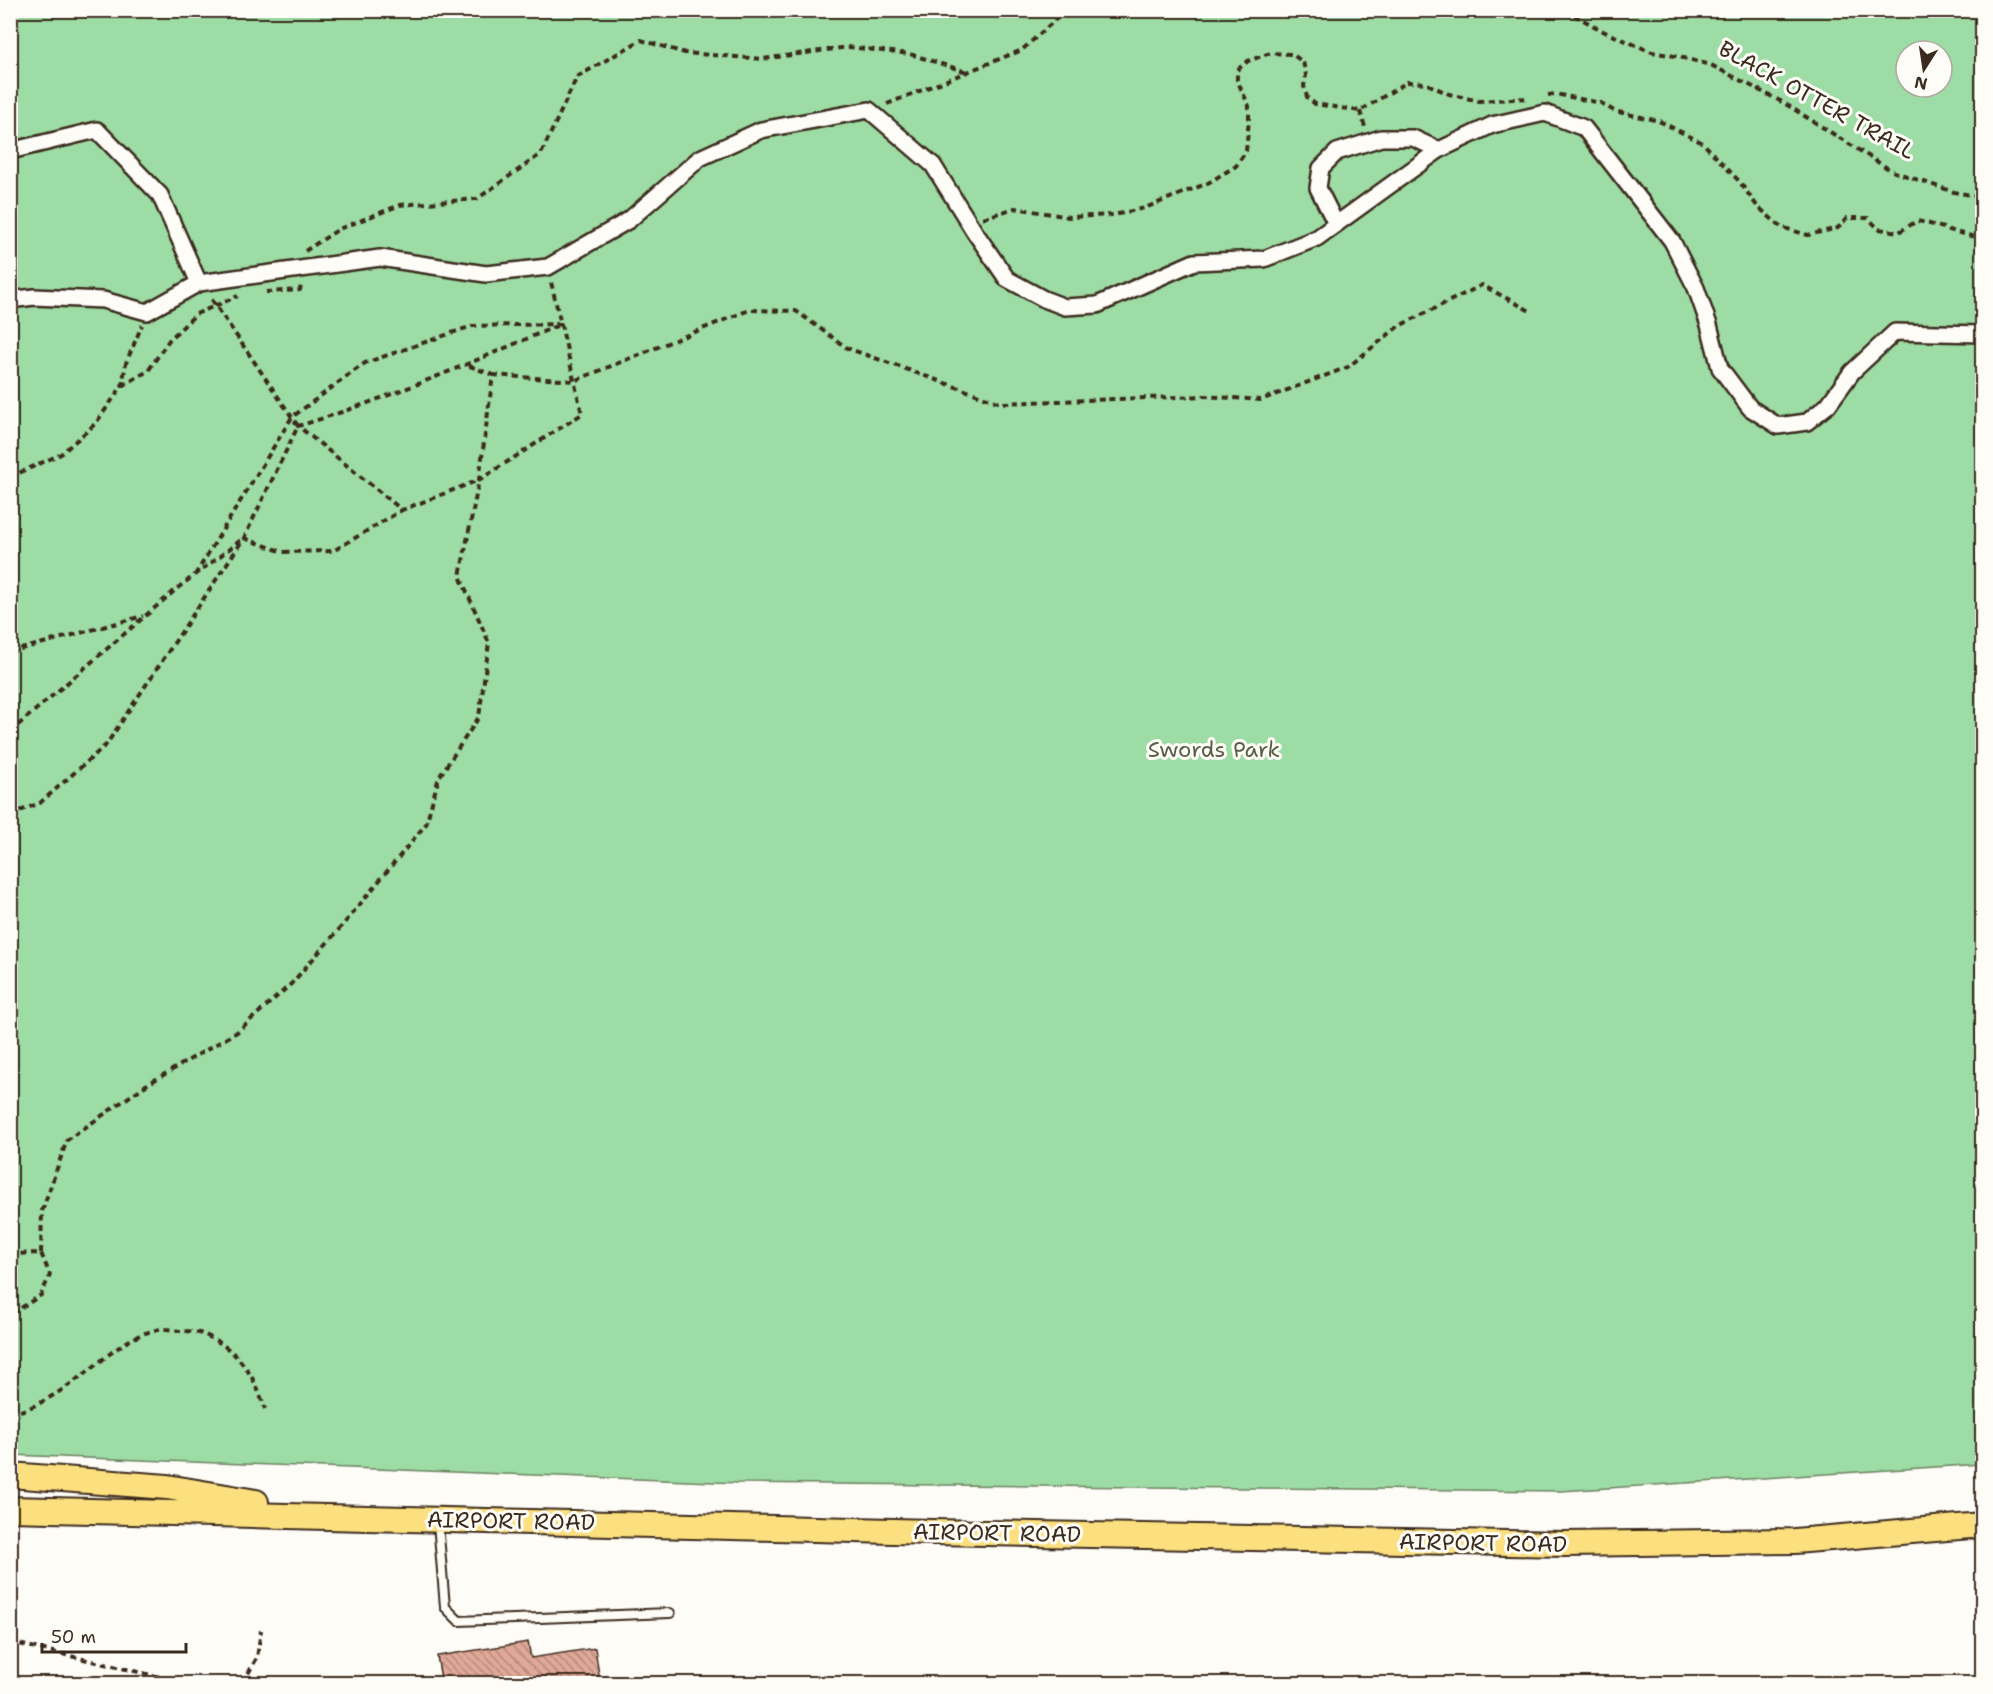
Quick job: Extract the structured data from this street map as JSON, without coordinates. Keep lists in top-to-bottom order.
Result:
{
  "streets": {
    "highway": ["AIRPORT ROAD"],
    "path": ["BLACK OTTER TRAIL"]
  },
  "parks": ["Swords Park"],
  "scale_bar": "50 m",
  "north": "bottom"
}
